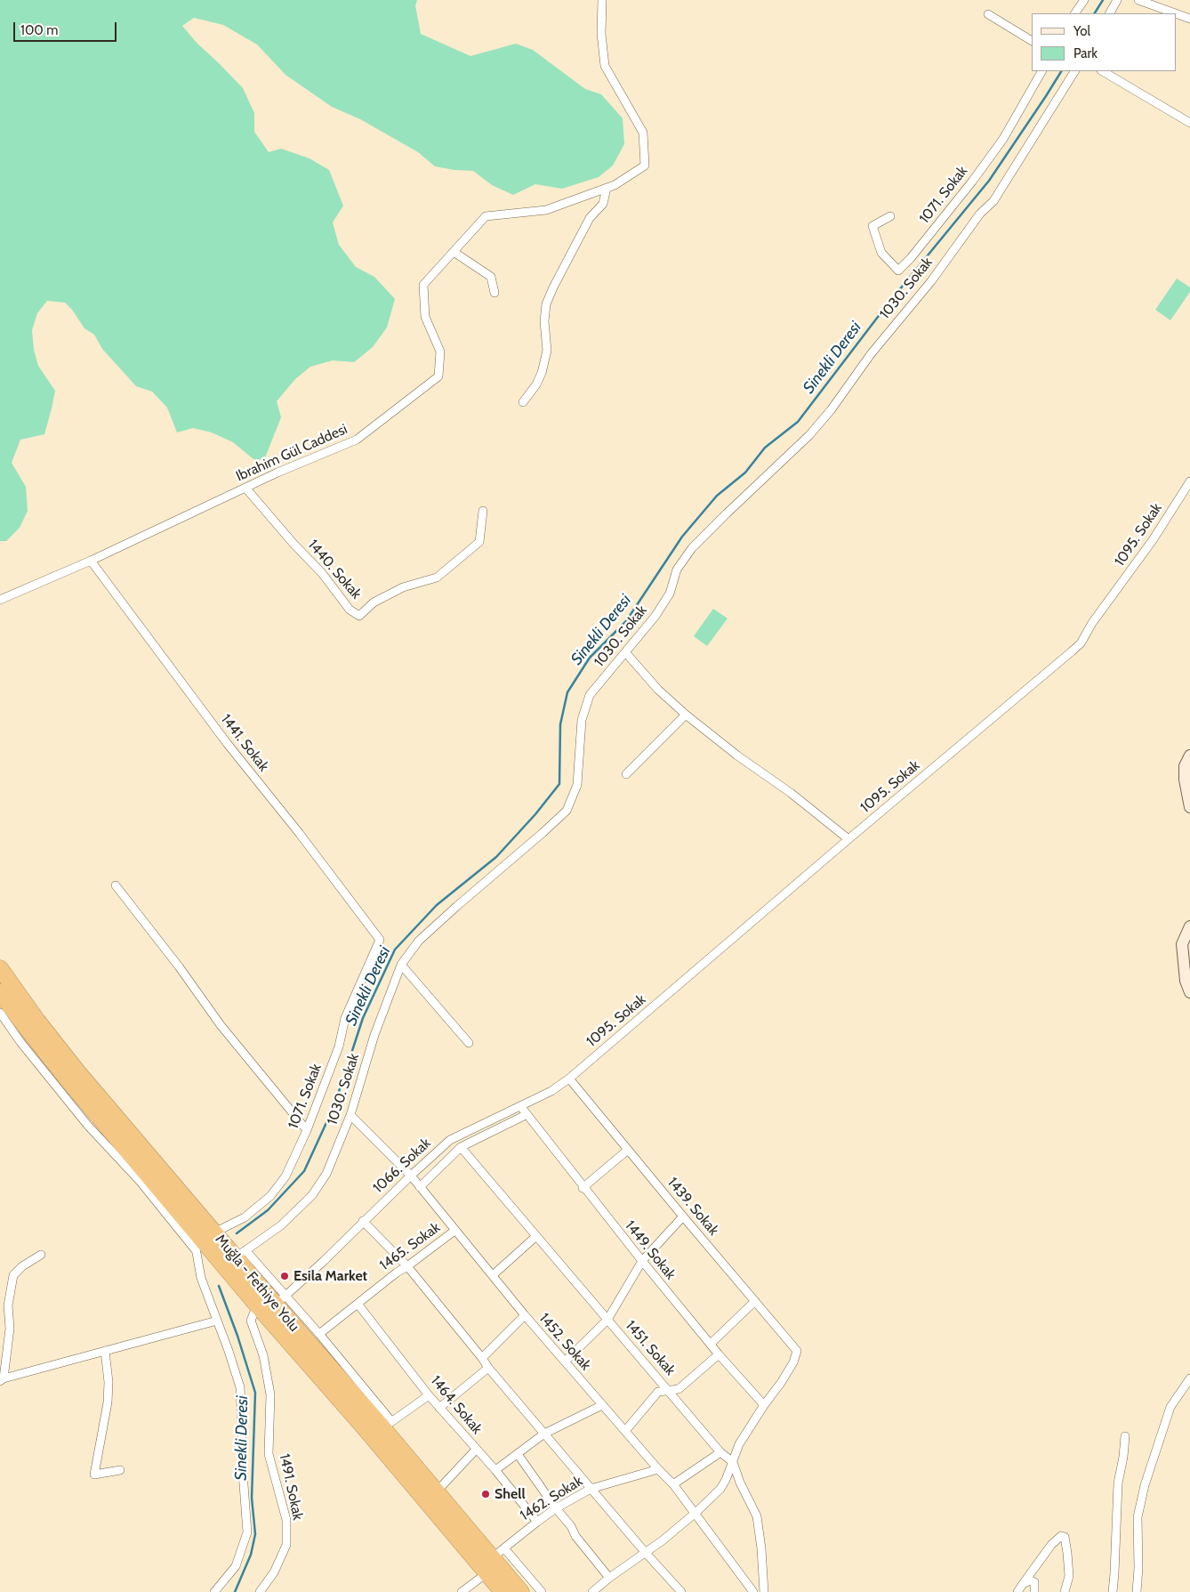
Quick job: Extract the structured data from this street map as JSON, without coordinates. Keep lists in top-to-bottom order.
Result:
{
  "streets": {
    "highway": ["Muğla - Fethiye Yolu"],
    "street": [
      "1071. Sokak",
      "1030. Sokak",
      "Ibrahim Gül Caddesi",
      "1095. Sokak",
      "1440. Sokak",
      "1441. Sokak",
      "1066. Sokak",
      "1439. Sokak",
      "1465. Sokak",
      "1449. Sokak",
      "1452. Sokak",
      "1451. Sokak",
      "1464. Sokak",
      "1491. Sokak",
      "1462. Sokak"
    ]
  },
  "crossings": [
    ["1071. Sokak", "1441. Sokak"],
    ["1071. Sokak", "Muğla - Fethiye Yolu"],
    ["1030. Sokak", "Muğla - Fethiye Yolu"],
    ["1030. Sokak", "1452. Sokak"],
    ["Ibrahim Gül Caddesi", "1440. Sokak"],
    ["Ibrahim Gül Caddesi", "1441. Sokak"],
    ["1095. Sokak", "1066. Sokak"],
    ["1095. Sokak", "1439. Sokak"],
    ["1066. Sokak", "1439. Sokak"],
    ["1066. Sokak", "1449. Sokak"],
    ["1066. Sokak", "Muğla - Fethiye Yolu"],
    ["1066. Sokak", "1452. Sokak"],
    ["1439. Sokak", "1449. Sokak"],
    ["1465. Sokak", "1452. Sokak"],
    ["1465. Sokak", "1464. Sokak"],
    ["Muğla - Fethiye Yolu", "1491. Sokak"],
    ["Muğla - Fethiye Yolu", "1462. Sokak"],
    ["1452. Sokak", "1462. Sokak"],
    ["1464. Sokak", "1462. Sokak"]
  ],
  "water": ["Sinekli Deresi"],
  "places": ["Esila Market", "Shell"],
  "legend": ["Yol", "Park"],
  "scale_bar": "100 m"
}
